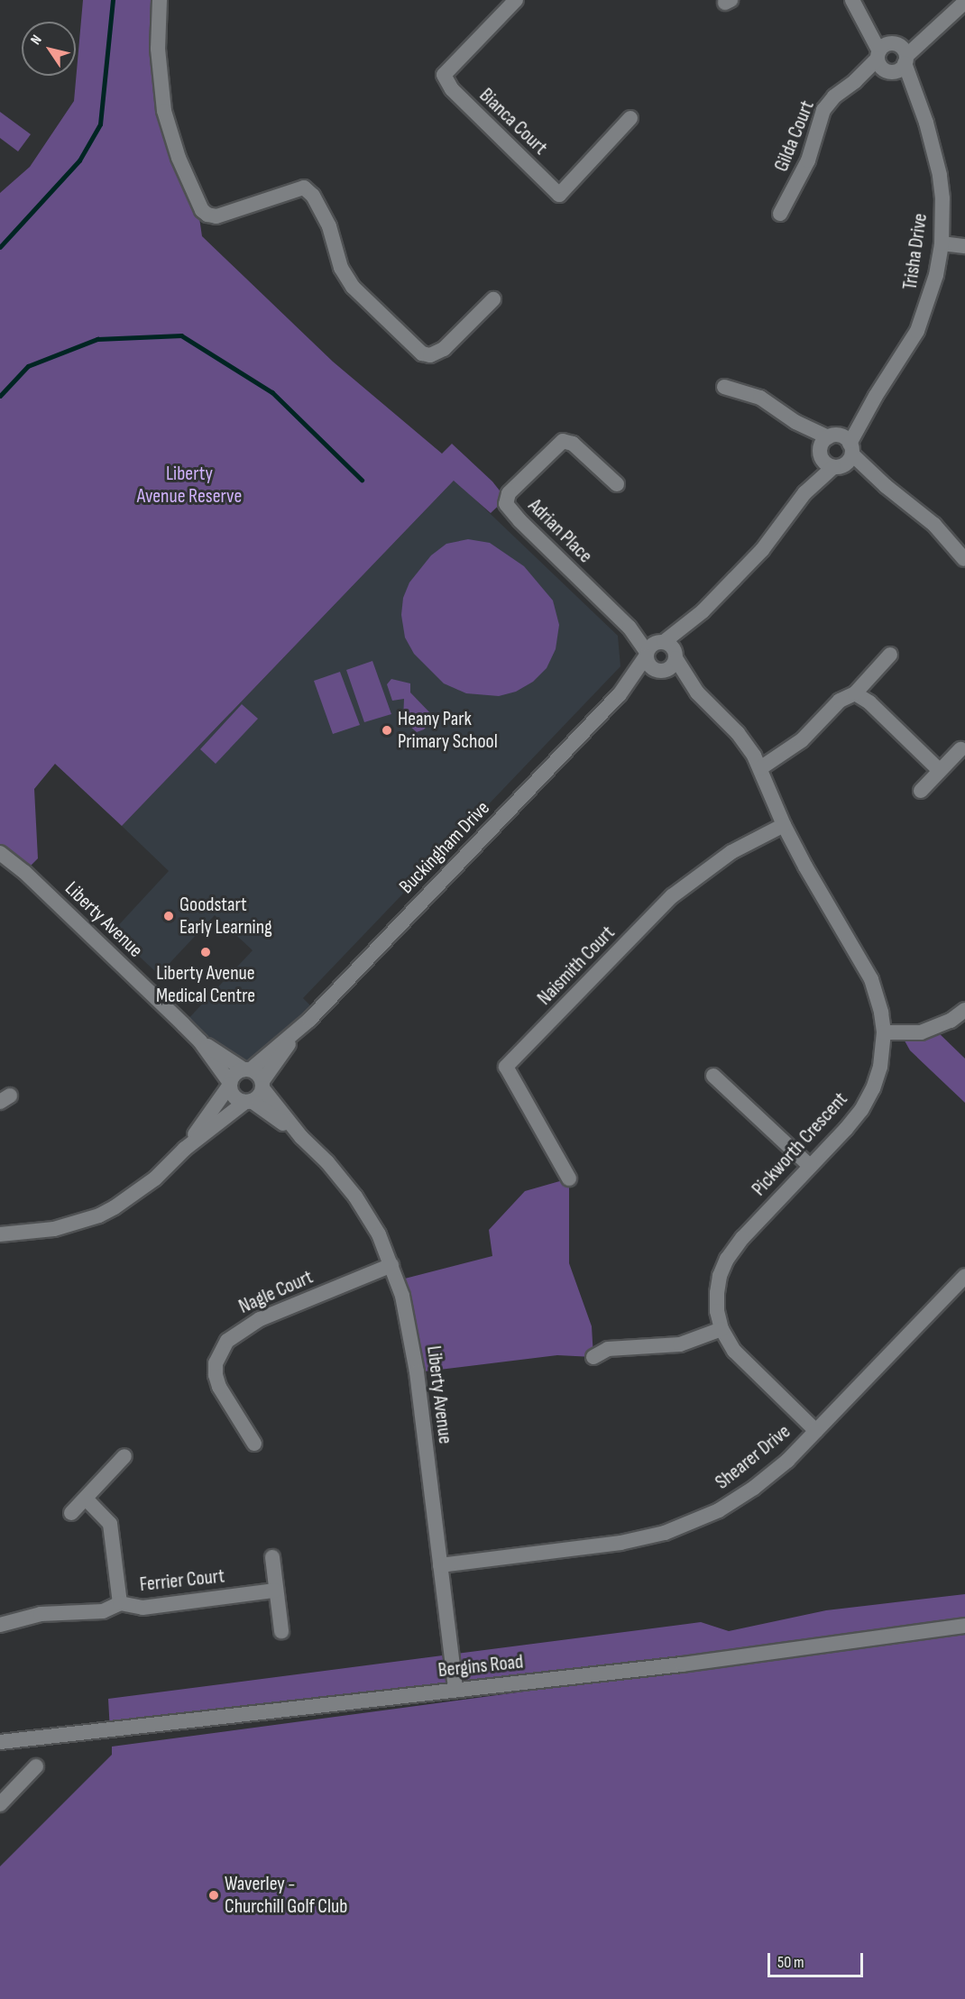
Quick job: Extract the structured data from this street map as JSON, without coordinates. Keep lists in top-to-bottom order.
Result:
{
  "streets": {
    "street": [
      "Bianca Court",
      "Gilda Court",
      "Trisha Drive",
      "Adrian Place",
      "Buckingham Drive",
      "Liberty Avenue",
      "Naismith Court",
      "Pickworth Crescent",
      "Nagle Court",
      "Shearer Drive",
      "Ferrier Court",
      "Bergins Road"
    ]
  },
  "crossings": [
    ["Gilda Court", "Trisha Drive"],
    ["Trisha Drive", "Adrian Place"],
    ["Trisha Drive", "Buckingham Drive"],
    ["Trisha Drive", "Pickworth Crescent"],
    ["Adrian Place", "Buckingham Drive"],
    ["Adrian Place", "Pickworth Crescent"],
    ["Buckingham Drive", "Liberty Avenue"],
    ["Buckingham Drive", "Pickworth Crescent"],
    ["Liberty Avenue", "Nagle Court"],
    ["Liberty Avenue", "Shearer Drive"],
    ["Liberty Avenue", "Bergins Road"],
    ["Naismith Court", "Pickworth Crescent"],
    ["Pickworth Crescent", "Shearer Drive"]
  ],
  "parks": ["Liberty Avenue Reserve"],
  "places": [
    "Heany Park Primary School",
    "Goodstart Early Learning",
    "Liberty Avenue Medical Centre",
    "Waverley - Churchill Golf Club"
  ],
  "scale_bar": "50 m",
  "north": "top left"
}
